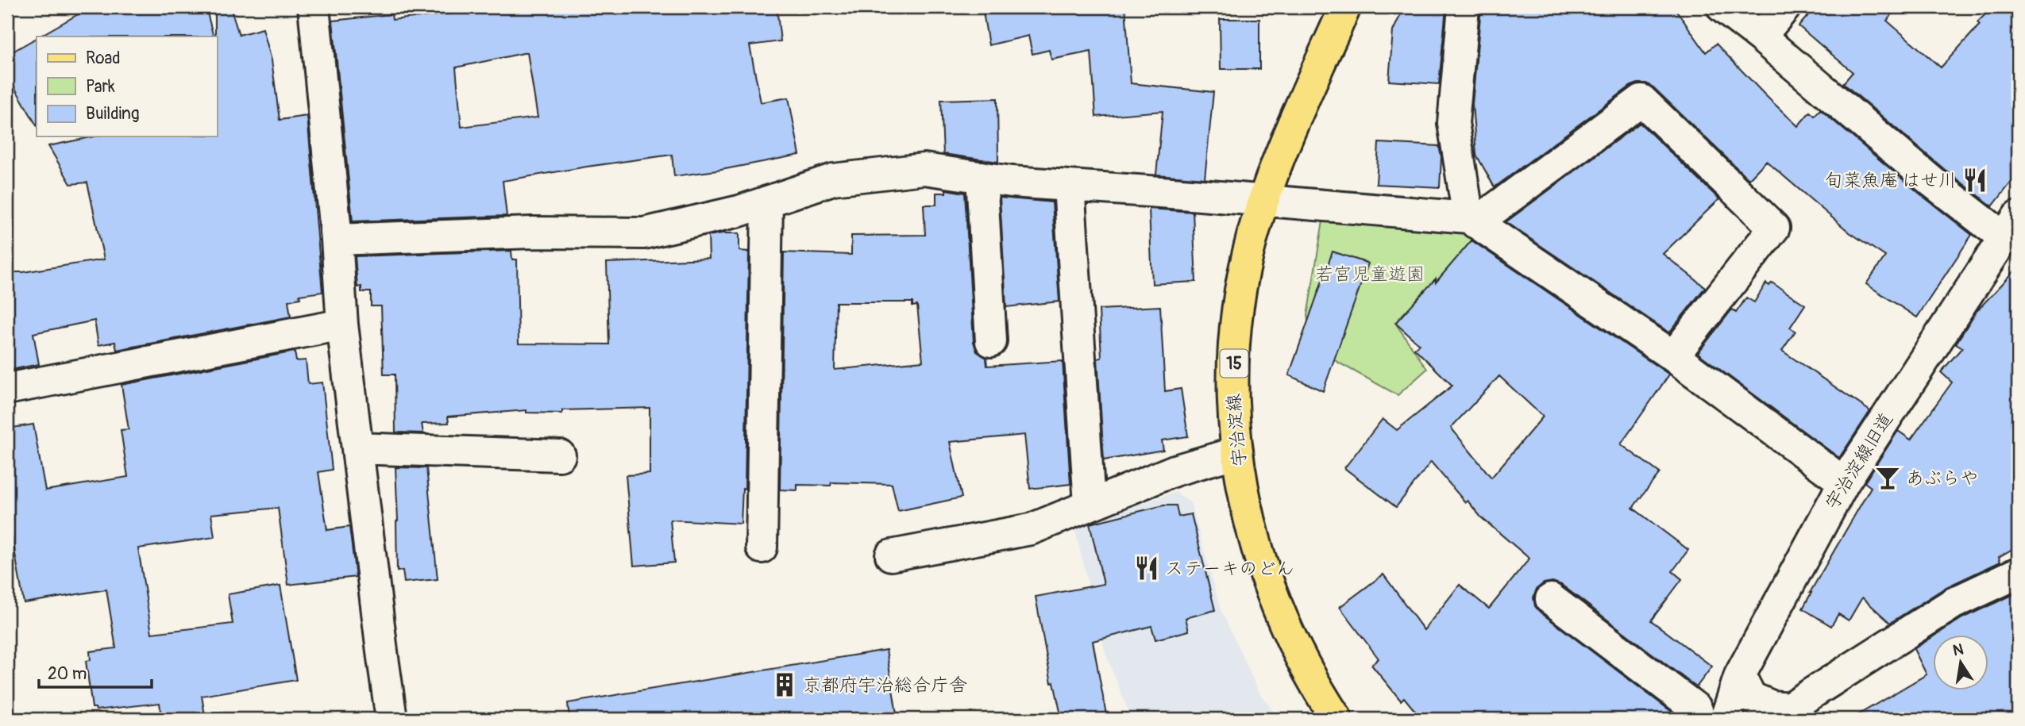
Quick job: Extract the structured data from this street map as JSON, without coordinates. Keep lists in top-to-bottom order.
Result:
{
  "streets": {
    "main road": ["15", "宇治淀線"],
    "street": ["宇治淀線旧道"]
  },
  "parks": ["若宮児童遊園"],
  "places": {
    "restaurant": ["旬菜魚庵 はせ川", "ステーキのどん"],
    "bar": ["あぶらや"],
    "building": ["京都府宇治総合庁舎"]
  },
  "legend": ["Road", "Park", "Building"],
  "scale_bar": "20 m",
  "north": "top"
}
